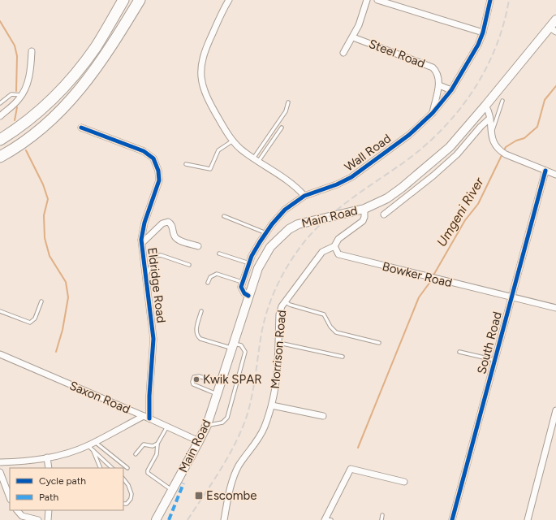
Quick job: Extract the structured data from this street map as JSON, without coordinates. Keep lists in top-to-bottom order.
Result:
{
  "streets": {
    "main road": ["Main Road"],
    "street": [
      "Steel Road",
      "Wall Road",
      "Bowker Road",
      "Eldridge Road",
      "South Road",
      "Morrison Road",
      "Saxon Road"
    ]
  },
  "crossings": [
    ["Steel Road", "Wall Road"],
    ["Main Road", "Saxon Road"],
    ["Bowker Road", "South Road"],
    ["Bowker Road", "Morrison Road"],
    ["Eldridge Road", "Saxon Road"]
  ],
  "water": ["Umgeni River"],
  "places": {
    "other": ["Kwik SPAR"],
    "transit": ["Escombe"]
  },
  "legend": ["Cycle path", "Path"]
}
